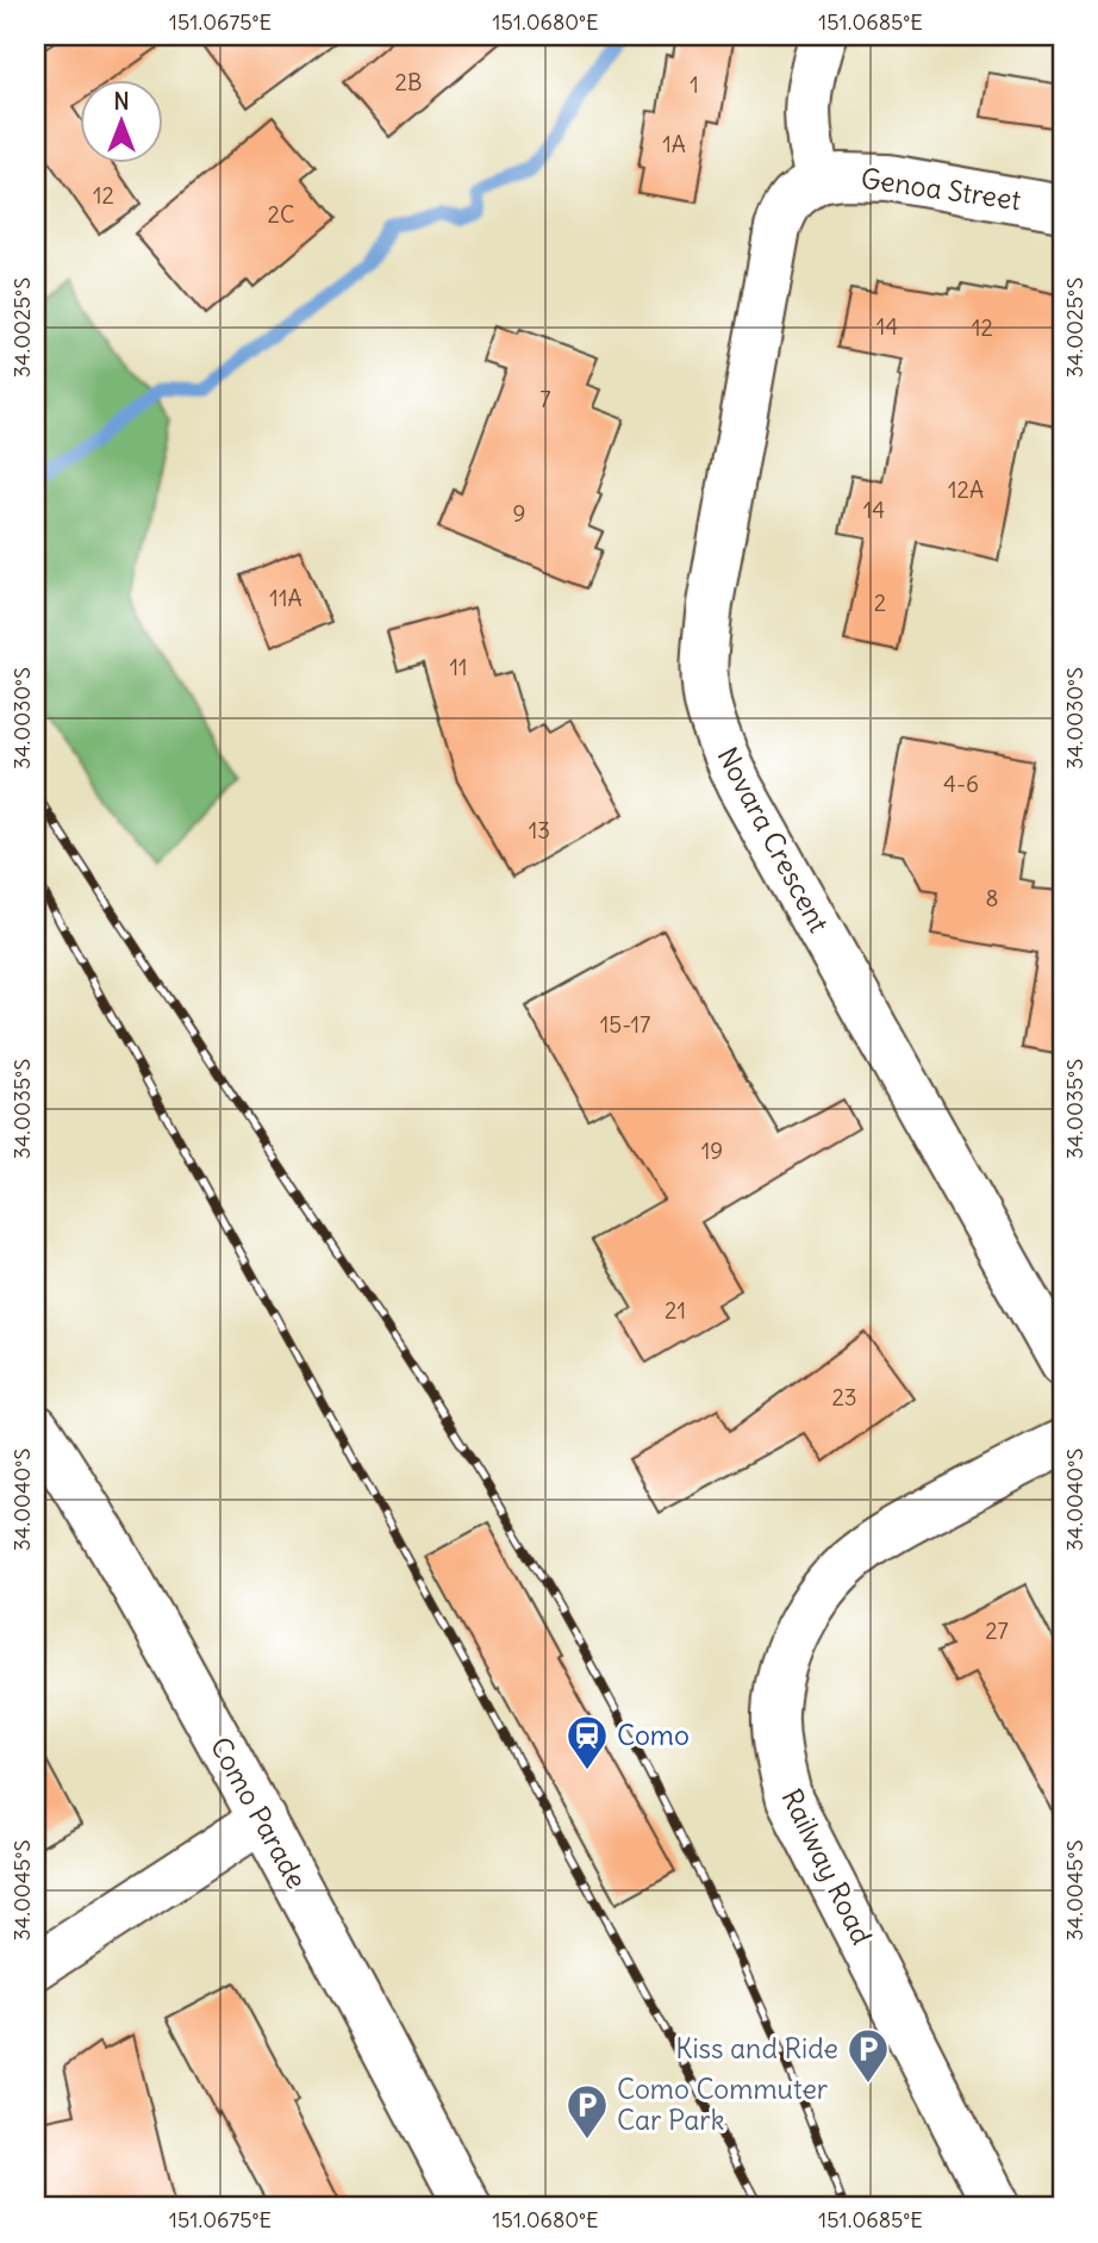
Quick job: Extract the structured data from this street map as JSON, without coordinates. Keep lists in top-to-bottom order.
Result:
{
  "streets": {
    "street": [
      "Genoa Street",
      "Novara Crescent",
      "Como Parade",
      "Railway Road"
    ]
  },
  "crossings": [
    ["Genoa Street", "Novara Crescent"]
  ],
  "places": {
    "station": ["Como"],
    "parking": ["Kiss and Ride", "Como Commuter Car Park"]
  },
  "house_numbers": [
    "2B",
    "1",
    "1A",
    "12",
    "2C",
    "14",
    "12",
    "7",
    "12A",
    "14",
    "9",
    "11A",
    "2",
    "11",
    "4-6",
    "13",
    "8",
    "15-17",
    "19",
    "21",
    "23",
    "27"
  ],
  "north": "top",
  "coordinates": [
    "151.0675°E",
    "151.0680°E",
    "151.0685°E",
    "34.0025°S",
    "34.0030°S",
    "34.0035°S",
    "34.0040°S",
    "34.0045°S"
  ]
}
